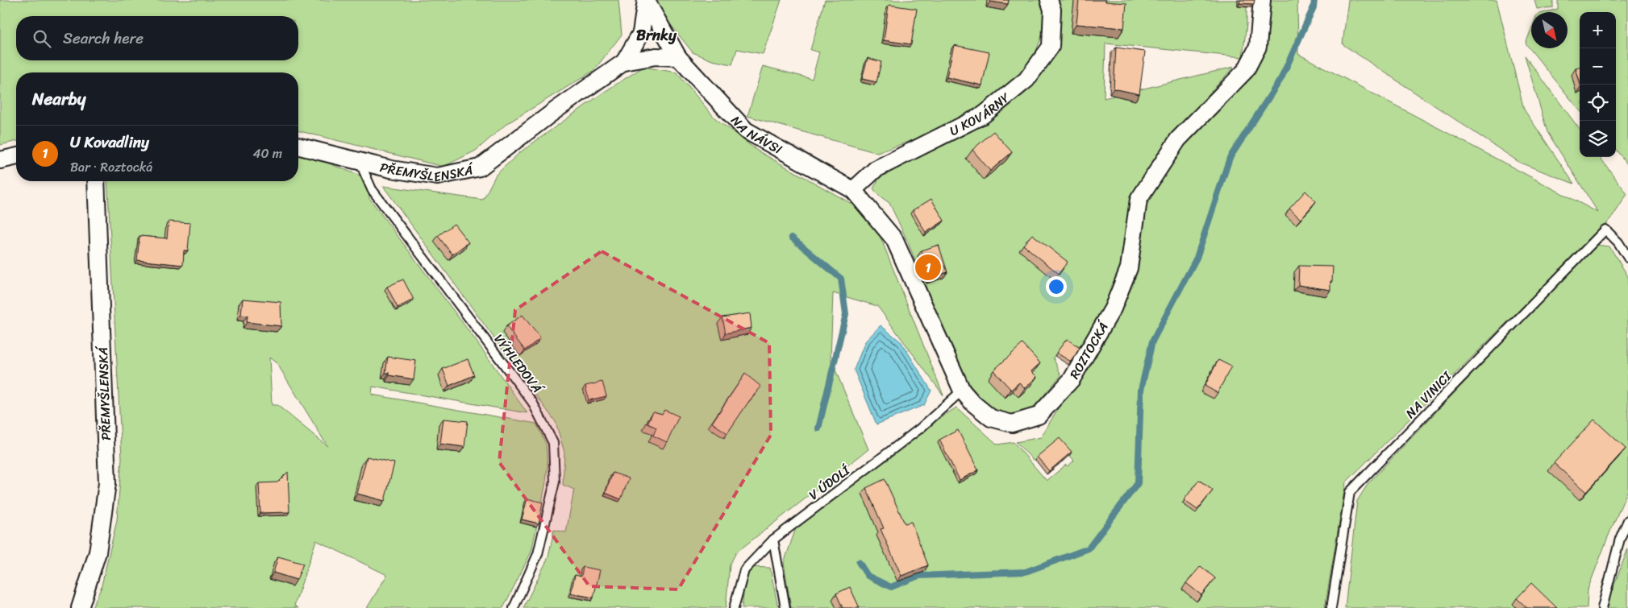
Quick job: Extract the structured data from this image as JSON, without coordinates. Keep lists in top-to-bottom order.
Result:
{
  "streets": {
    "street": [
      "U KOVÁRNY",
      "NA NÁVSI",
      "PŘEMYŠLENSKÁ",
      "ROZTOCKÁ"
    ],
    "lane": ["VÝHLEDOVÁ", "NA VINICI", "V ÚDOLÍ"]
  },
  "crossings": [
    ["U KOVÁRNY", "NA NÁVSI"],
    ["U KOVÁRNY", "ROZTOCKÁ"],
    ["NA NÁVSI", "PŘEMYŠLENSKÁ"],
    ["NA NÁVSI", "ROZTOCKÁ"],
    ["PŘEMYŠLENSKÁ", "VÝHLEDOVÁ"],
    ["ROZTOCKÁ", "V ÚDOLÍ"]
  ],
  "districts": ["Brnky"],
  "north": "bottom right",
  "page": {
    "map_buttons": ["+", "−"],
    "search": "Search here",
    "heading": "Nearby",
    "list": [
      {
        "mark": "1",
        "name": "U Kovadliny",
        "note": "Bar · Roztocká",
        "value": "40 m"
      }
    ],
    "pins": "1"
  }
}
